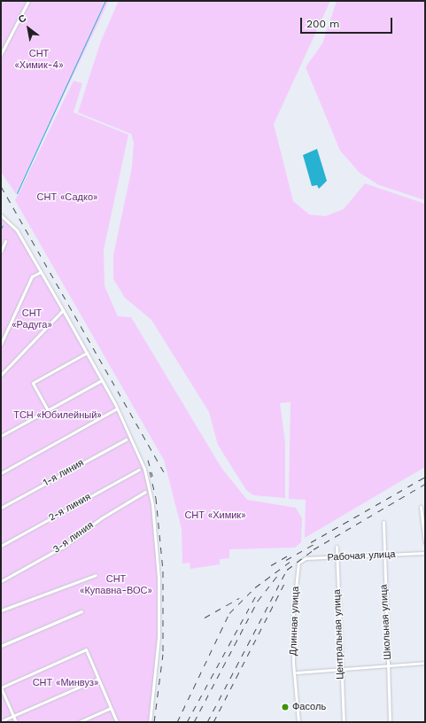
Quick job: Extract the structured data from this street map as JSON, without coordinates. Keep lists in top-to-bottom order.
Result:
{
  "streets": {
    "street": [
      "1-я линия",
      "2-я линия",
      "3-я линия",
      "Рабочая улица",
      "Длинная улица",
      "Школьная улица",
      "Центральная улица"
    ]
  },
  "crossings": [
    ["Рабочая улица", "Длинная улица"],
    ["Рабочая улица", "Школьная улица"],
    ["Рабочая улица", "Центральная улица"]
  ],
  "parks": [
    "СНТ «Химик-4»",
    "СНТ «Садко»",
    "СНТ «Радуга»",
    "ТСН «Юбилейный»",
    "СНТ «Химик»",
    "СНТ «Купавна-ВОС»",
    "СНТ «Минвуз»"
  ],
  "places": ["Фасоль"],
  "scale_bar": "200 m",
  "north": "top left"
}
